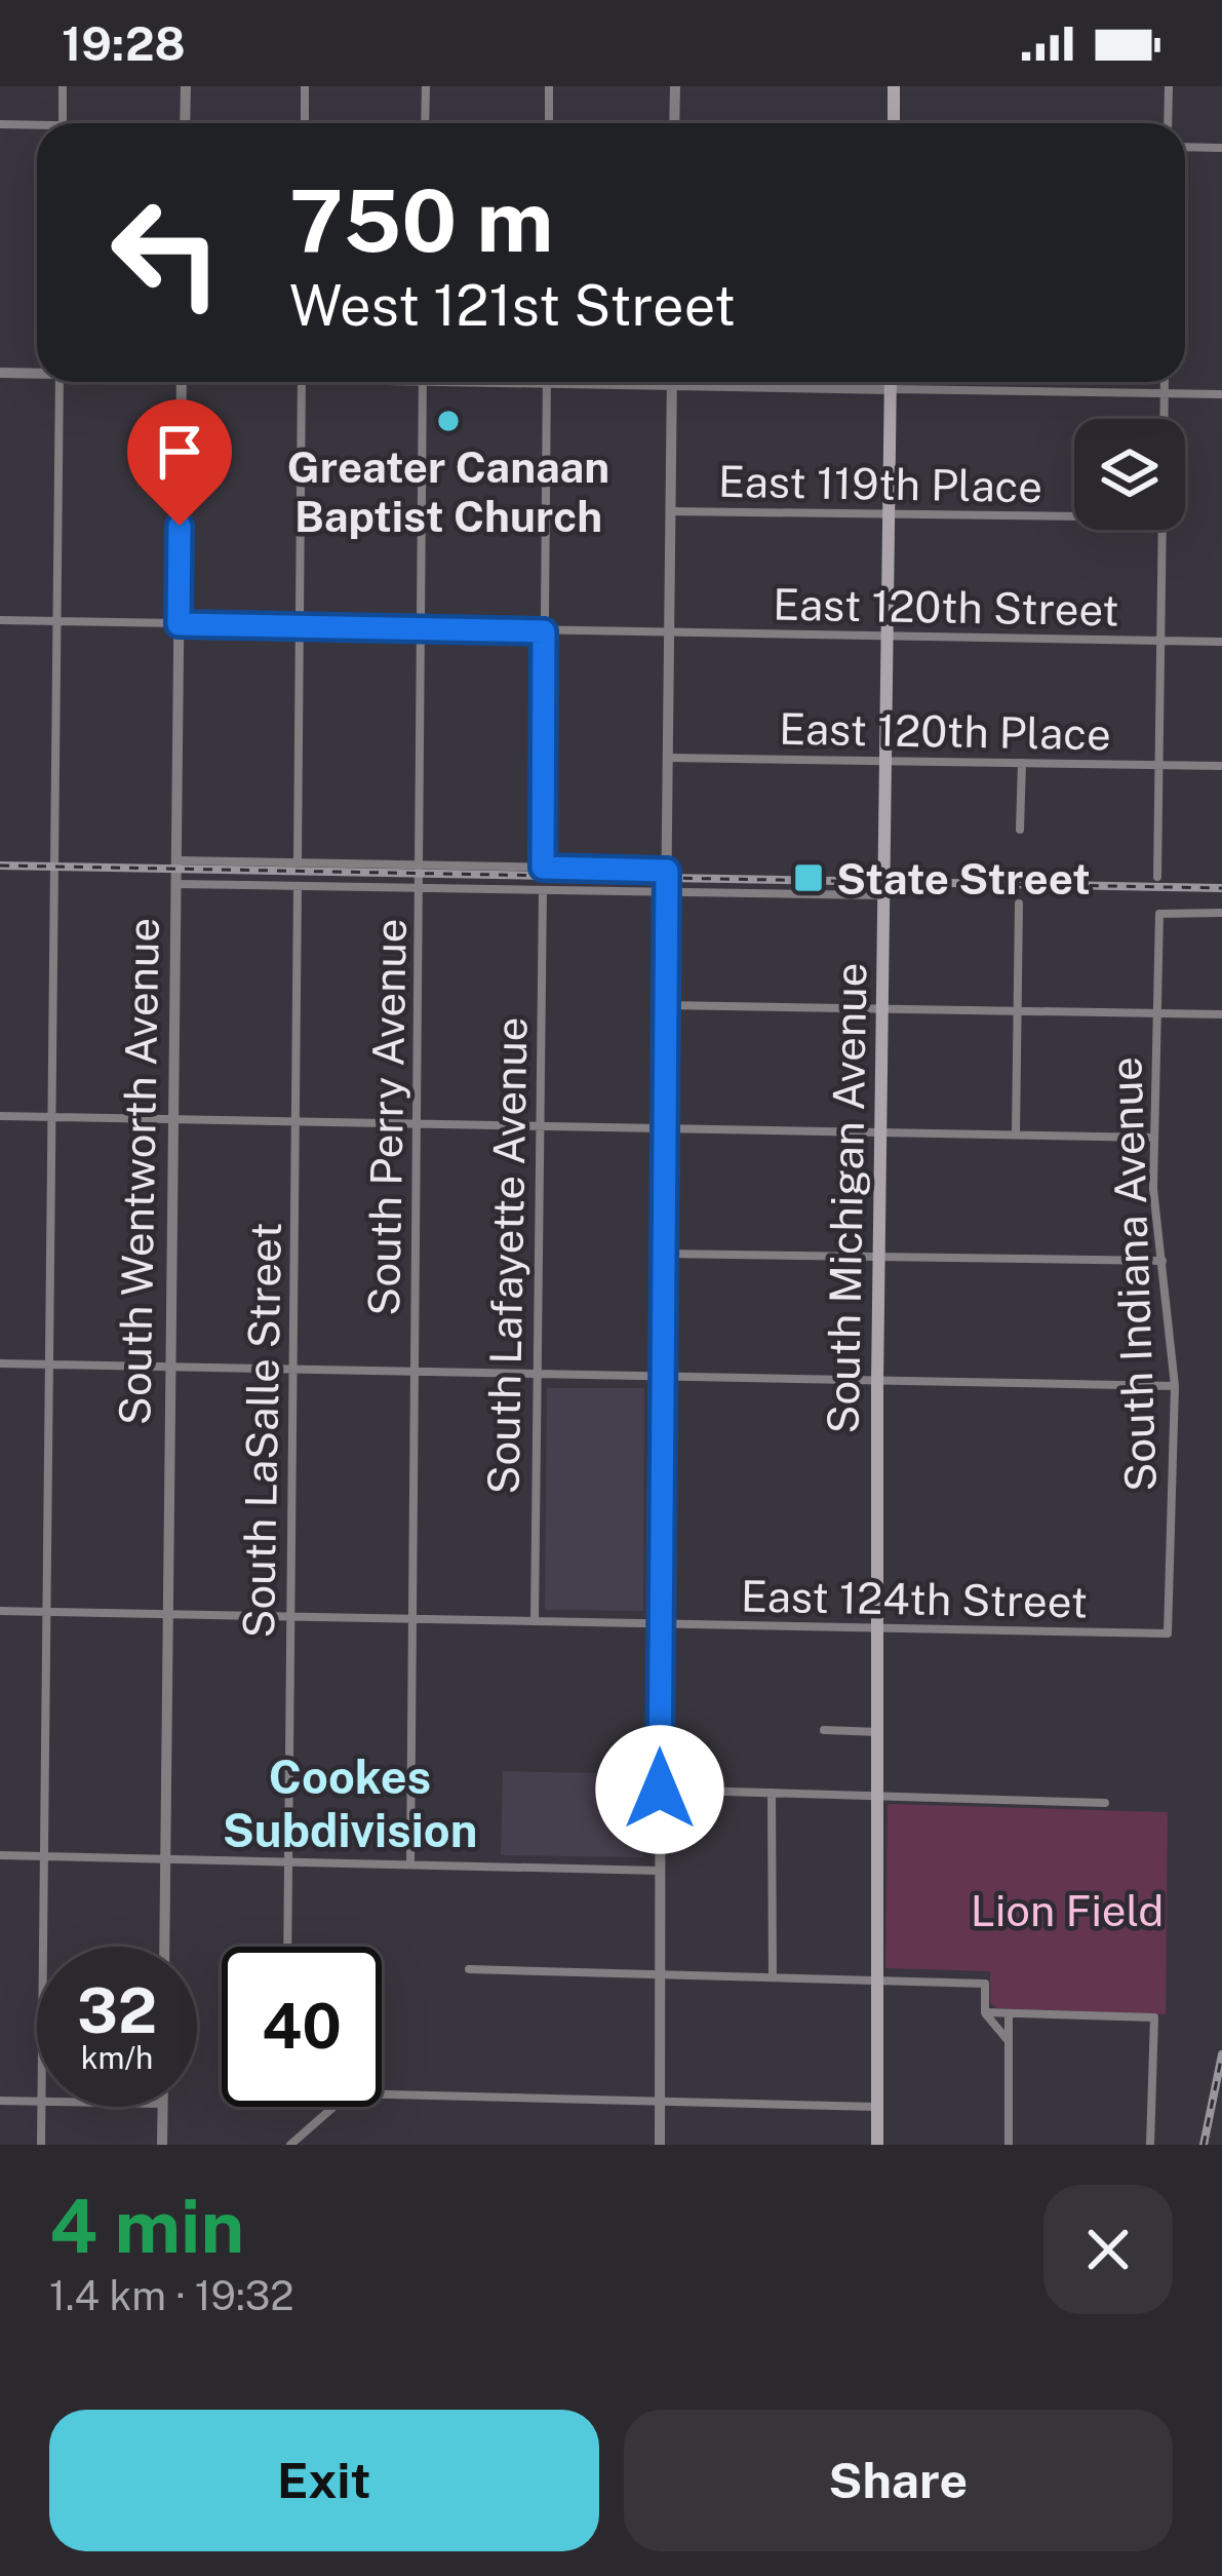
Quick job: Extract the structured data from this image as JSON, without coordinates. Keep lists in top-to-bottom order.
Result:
{
  "streets": {
    "main road": ["South Michigan Avenue"],
    "street": [
      "East 119th Place",
      "East 120th Street",
      "East 120th Place",
      "South Perry Avenue",
      "South Wentworth Avenue",
      "South Lafayette Avenue",
      "South Indiana Avenue",
      "South LaSalle Street",
      "East 124th Street"
    ]
  },
  "crossings": [
    ["East 119th Place", "South Michigan Avenue"],
    ["East 120th Street", "South Perry Avenue"],
    ["East 120th Street", "South Wentworth Avenue"],
    ["East 120th Street", "South Michigan Avenue"],
    ["East 120th Place", "South Michigan Avenue"],
    ["South Perry Avenue", "East 124th Street"],
    ["South Wentworth Avenue", "East 124th Street"],
    ["South Michigan Avenue", "East 124th Street"],
    ["South Lafayette Avenue", "East 124th Street"],
    ["South Indiana Avenue", "East 124th Street"],
    ["South LaSalle Street", "East 124th Street"]
  ],
  "districts": ["Cookes Subdivision"],
  "parks": ["Lion Field"],
  "places": {
    "other": ["Greater Canaan Baptist Church"],
    "transit": ["State Street"]
  },
  "page": {
    "status": "19:28",
    "turn": ["750 m", "West 121st Street"],
    "speed": "32 km/h",
    "limit": "40",
    "heading": ["4 min", "1.4 km · 19:32"],
    "buttons": ["Exit", "Share"]
  }
}
